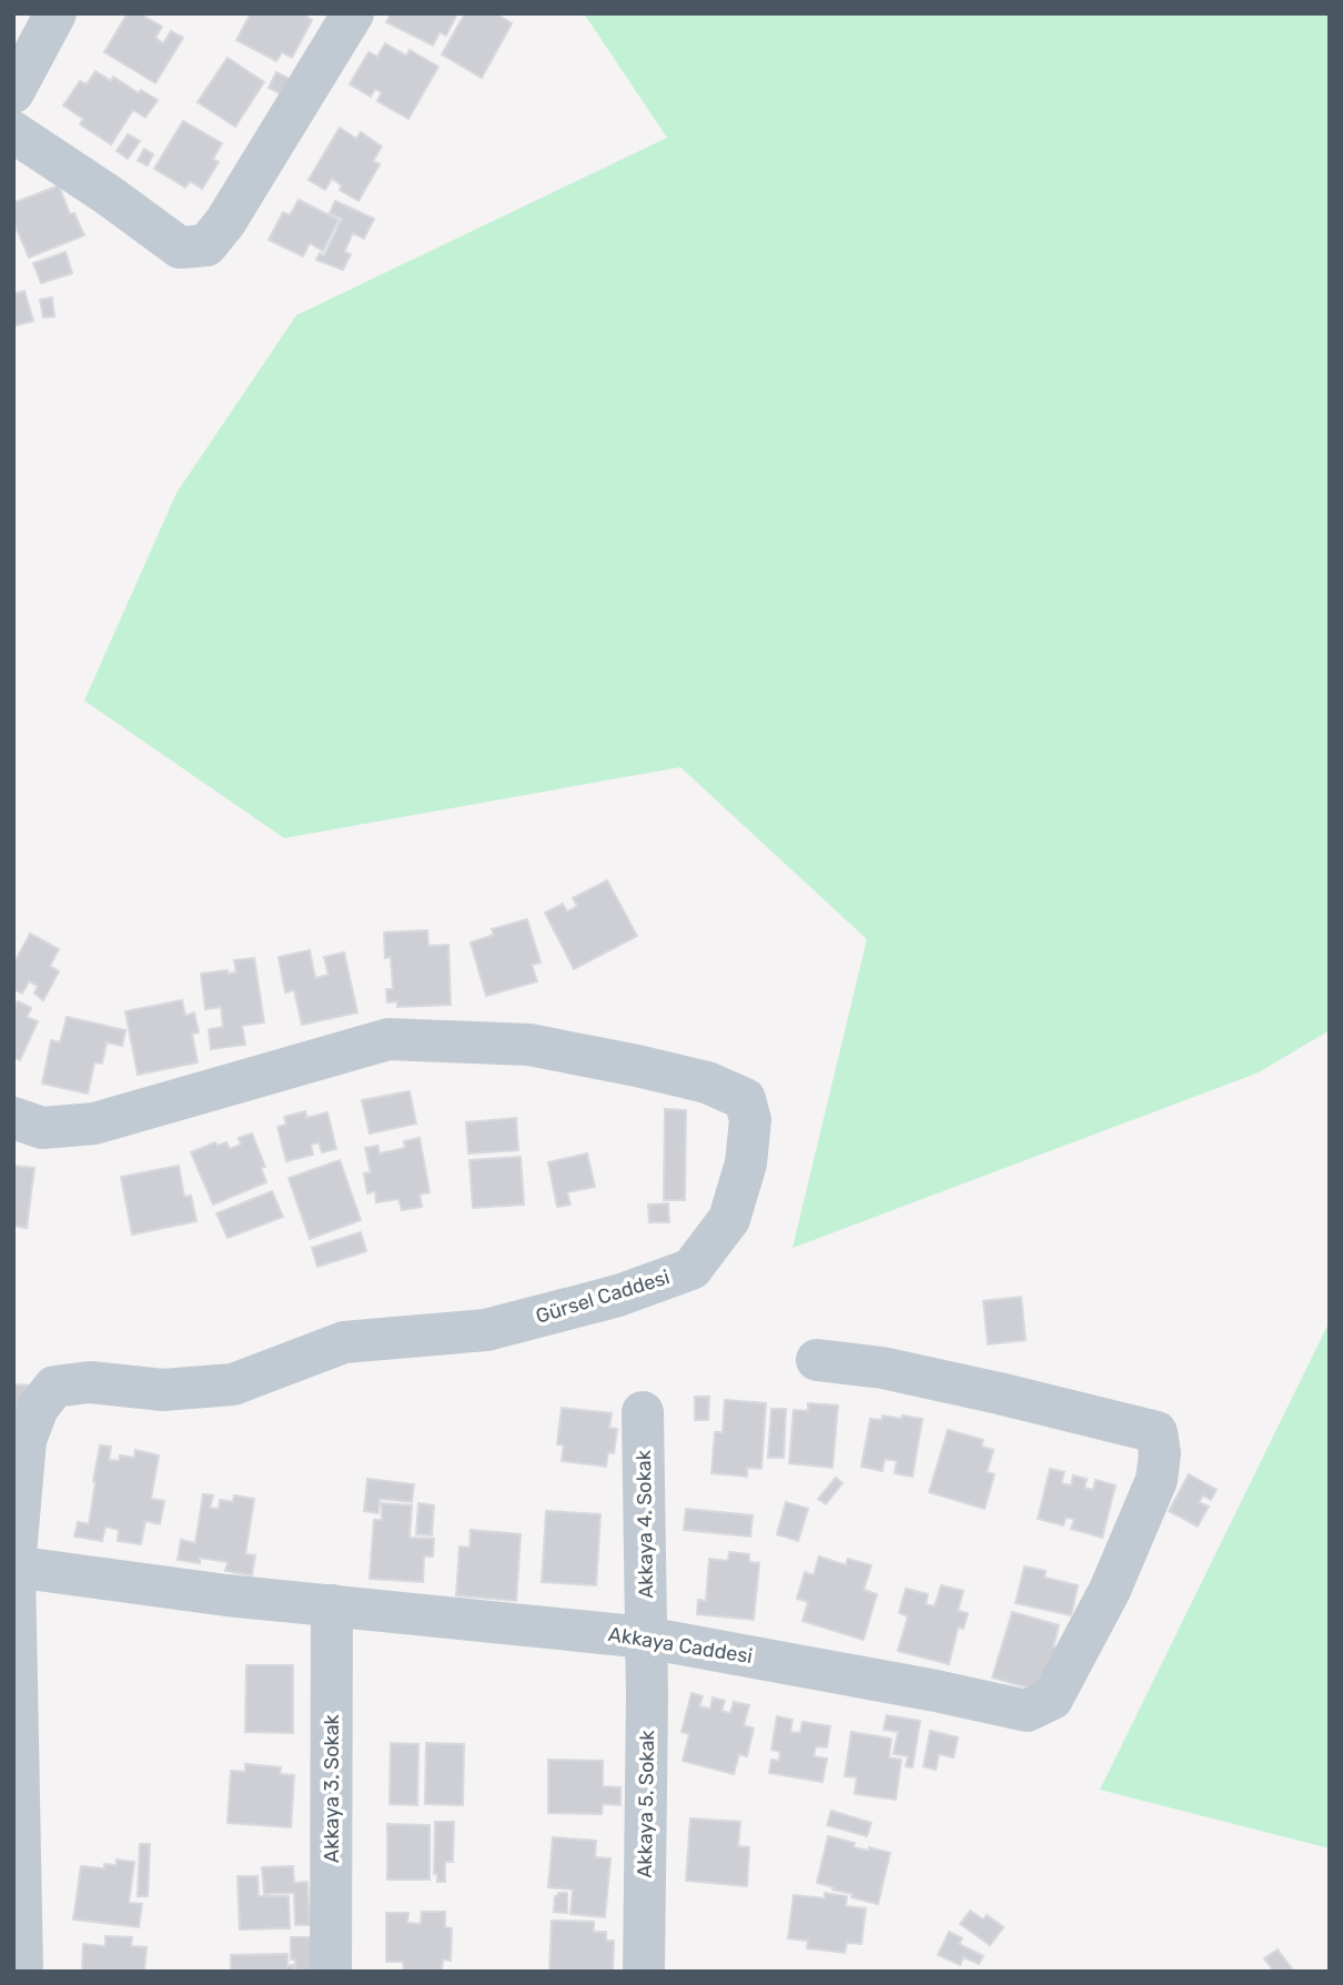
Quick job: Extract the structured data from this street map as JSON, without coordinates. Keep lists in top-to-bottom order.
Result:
{
  "streets": {
    "street": [
      "Gürsel Caddesi",
      "Akkaya 4. Sokak",
      "Akkaya Caddesi",
      "Akkaya 3. Sokak",
      "Akkaya 5. Sokak"
    ]
  },
  "crossings": [
    ["Gürsel Caddesi", "Akkaya Caddesi"],
    ["Akkaya 4. Sokak", "Akkaya Caddesi"],
    ["Akkaya 4. Sokak", "Akkaya 5. Sokak"],
    ["Akkaya Caddesi", "Akkaya 3. Sokak"],
    ["Akkaya Caddesi", "Akkaya 5. Sokak"]
  ]
}
